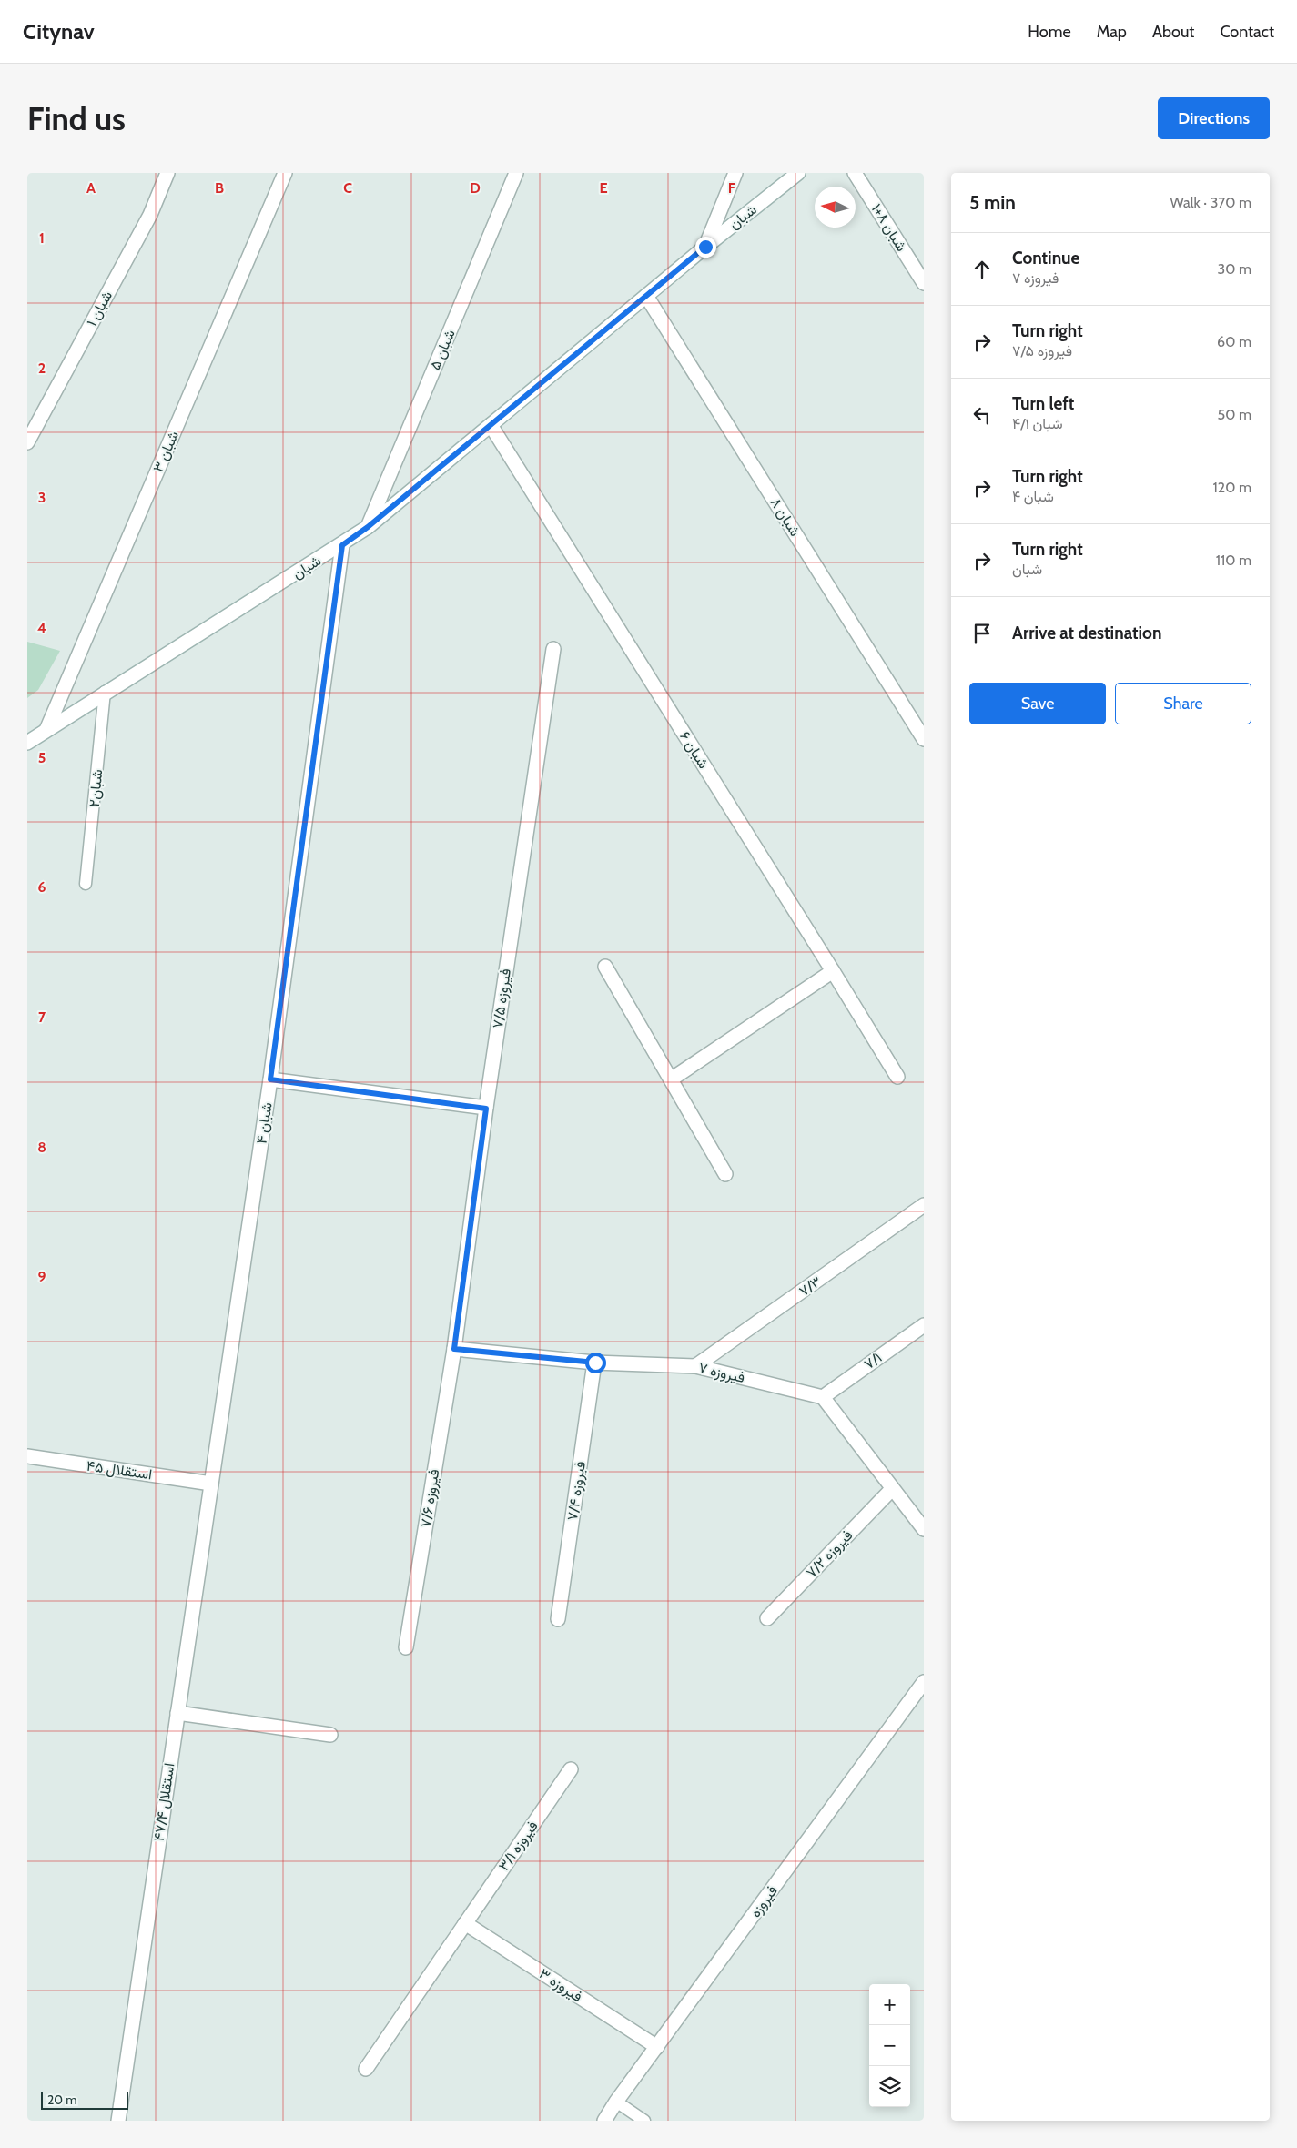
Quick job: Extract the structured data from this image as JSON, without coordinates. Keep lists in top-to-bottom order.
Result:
{
  "streets": {
    "street": [
      "شبان",
      "۱+۸ شبان",
      "۱ شبان",
      "۵ شبان",
      "۳ شبان",
      "۸ شبان",
      "۶ شبان",
      "۷/۵ فیروزه",
      "۴ شبان",
      "۷/۳",
      "۷/۱",
      "۷ فیروزه",
      "۴۵ استقلال",
      "۷/۴ فیروزه",
      "۷/۶ فیروزه",
      "۷/۲ فیروزه",
      "۴۷/۴ استقلال",
      "۳/۱ فیروزه",
      "فیروزه",
      "۳ فیروزه"
    ],
    "lane": ["شبان۲"]
  },
  "crossings": [
    ["شبان", "۵ شبان"],
    ["شبان", "۳ شبان"],
    ["شبان", "۸ شبان"],
    ["شبان", "۶ شبان"],
    ["شبان", "شبان۲"],
    ["شبان", "۴ شبان"],
    ["۷/۵ فیروزه", "۷ فیروزه"],
    ["۷/۵ فیروزه", "۷/۶ فیروزه"],
    ["۴ شبان", "۴۵ استقلال"],
    ["۴ شبان", "۴۷/۴ استقلال"],
    ["۷/۳", "۷ فیروزه"],
    ["۷/۱", "۷ فیروزه"],
    ["۷ فیروزه", "۷/۴ فیروزه"],
    ["۷ فیروزه", "۷/۶ فیروزه"],
    ["۴۵ استقلال", "۴۷/۴ استقلال"],
    ["۳/۱ فیروزه", "۳ فیروزه"],
    ["فیروزه", "۳ فیروزه"]
  ],
  "scale_bar": "20 m",
  "north": "left",
  "page": {
    "header": "Citynav",
    "nav": [
      "Home",
      "Map",
      "About",
      "Contact"
    ],
    "buttons": [
      "Directions",
      ["Save", "Share"]
    ],
    "title": "Find us",
    "heading": ["5 min", "Walk · 370 m"],
    "list": [
      ["Continue", "۷ فیروزه", "30 m"],
      ["Turn right", "۷/۵ فیروزه", "60 m"],
      ["Turn left", "۴/۱ شبان", "50 m"],
      ["Turn right", "۴ شبان", "120 m"],
      ["Turn right", "شبان", "110 m"],
      "Arrive at destination"
    ],
    "map_buttons": ["+", "−"],
    "scale": "20 m"
  },
  "grid": {
    "columns": [
      "A",
      "B",
      "C",
      "D",
      "E",
      "F"
    ],
    "rows": [
      "1",
      "2",
      "3",
      "4",
      "5",
      "6",
      "7",
      "8",
      "9"
    ]
  }
}
